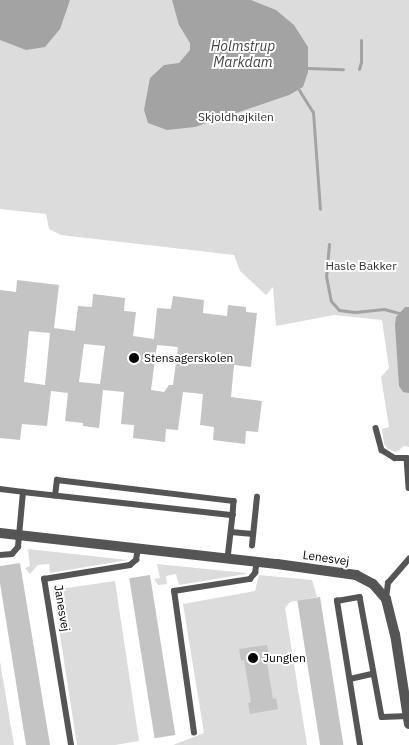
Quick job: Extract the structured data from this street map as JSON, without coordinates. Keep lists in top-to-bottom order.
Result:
{
  "streets": {
    "street": ["Lenesvej"],
    "lane": ["Janesvej"]
  },
  "water": ["Holmstrup Markdam"],
  "parks": ["Skjoldhøjkilen", "Hasle Bakker"],
  "places": ["Stensagerskolen", "Junglen"]
}
